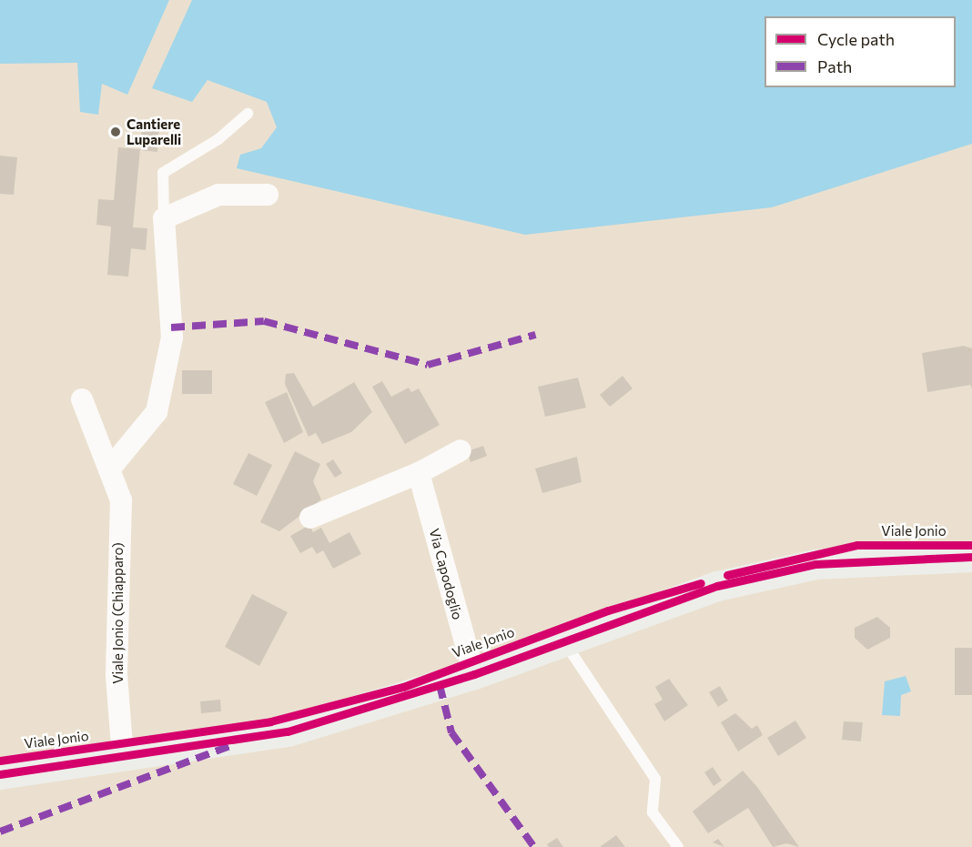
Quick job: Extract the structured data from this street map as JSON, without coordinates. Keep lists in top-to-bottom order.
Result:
{
  "streets": {
    "street": ["Viale Jonio", "Via Capodoglio", "Viale Jonio (Chiapparo)"]
  },
  "crossings": [
    ["Viale Jonio", "Via Capodoglio"],
    ["Viale Jonio", "Viale Jonio (Chiapparo)"]
  ],
  "places": ["Cantiere Luparelli"],
  "legend": ["Cycle path", "Path"]
}
